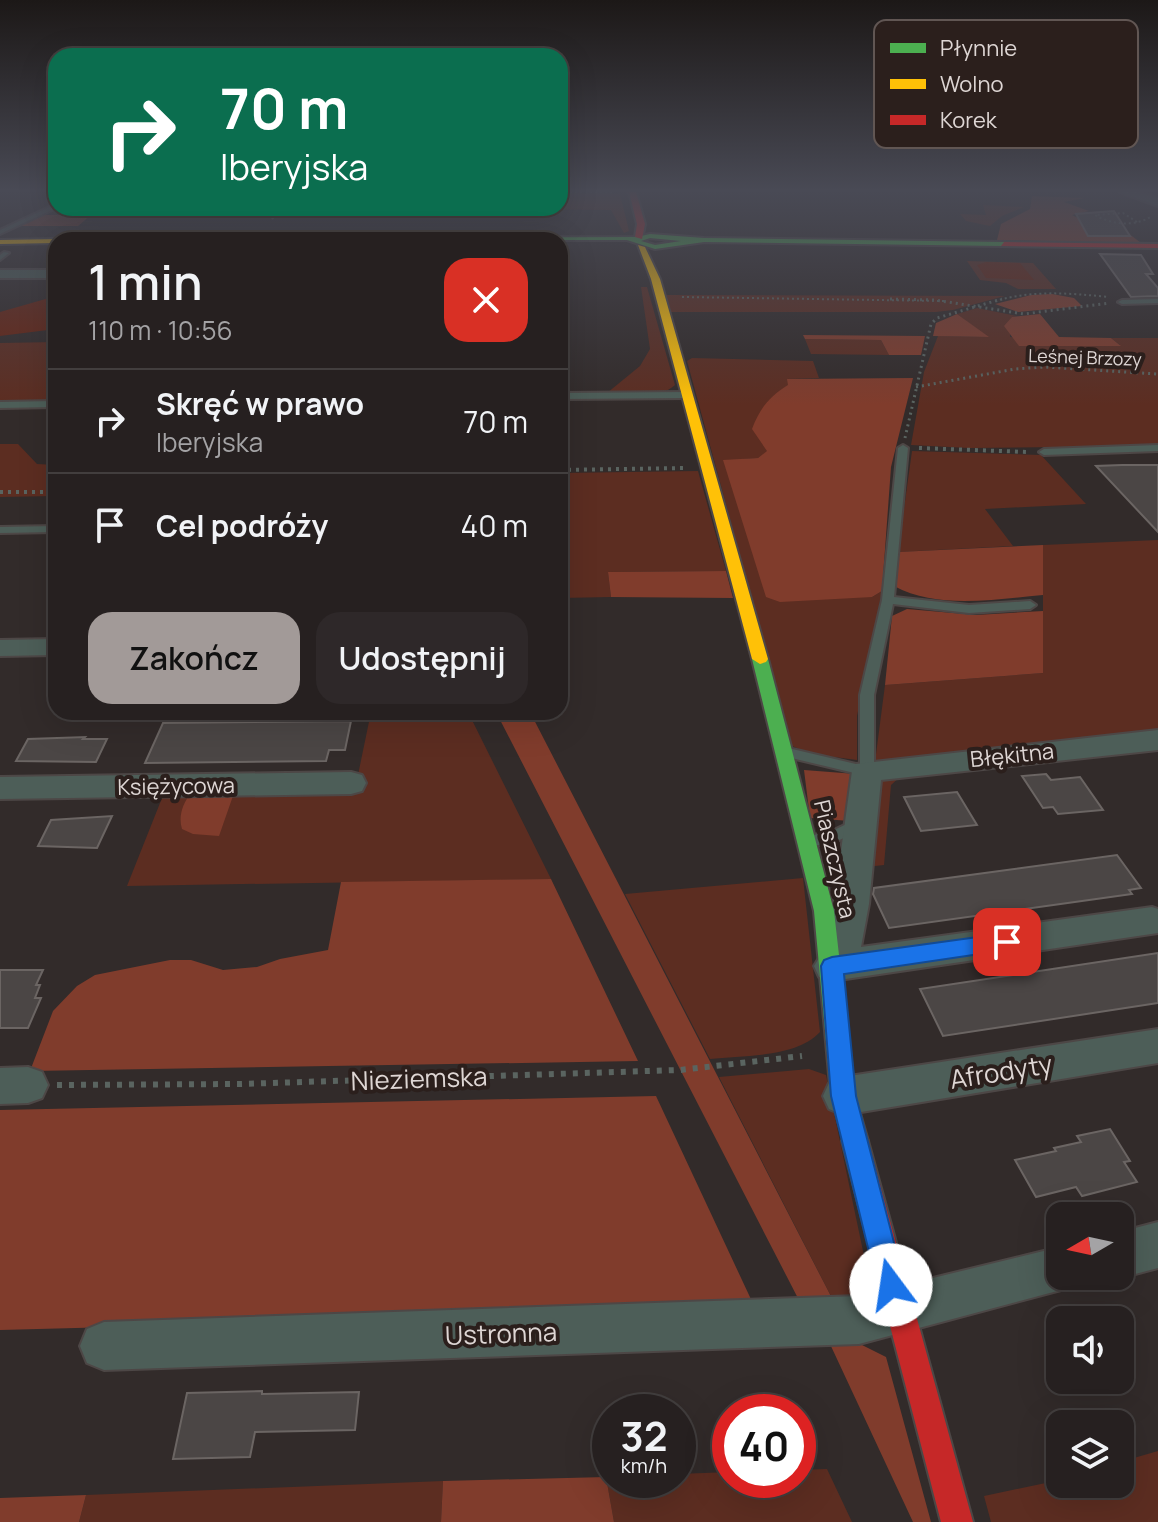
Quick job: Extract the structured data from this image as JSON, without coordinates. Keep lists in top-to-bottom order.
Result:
{
  "streets": {
    "street": [
      "Błękitna",
      "Księżycowa",
      "Piaszczysta",
      "Afrodyty",
      "Ustronna"
    ],
    "path": ["Leśnej Brzozy", "Nieziemska"]
  },
  "crossings": [
    ["Piaszczysta", "Afrodyty"],
    ["Piaszczysta", "Nieziemska"],
    ["Piaszczysta", "Ustronna"]
  ],
  "legend": ["Płynnie", "Wolno", "Korek"],
  "north": "left",
  "page": {
    "turn": ["70 m", "Iberyjska"],
    "heading": ["1 min", "110 m · 10:56"],
    "list": [
      {
        "name": "Skręć w prawo",
        "note": "Iberyjska",
        "value": "70 m"
      },
      {
        "name": "Cel podróży",
        "value": "40 m"
      }
    ],
    "buttons": ["Zakończ", "Udostępnij"],
    "speed": "32 km/h",
    "limit": "40"
  }
}
